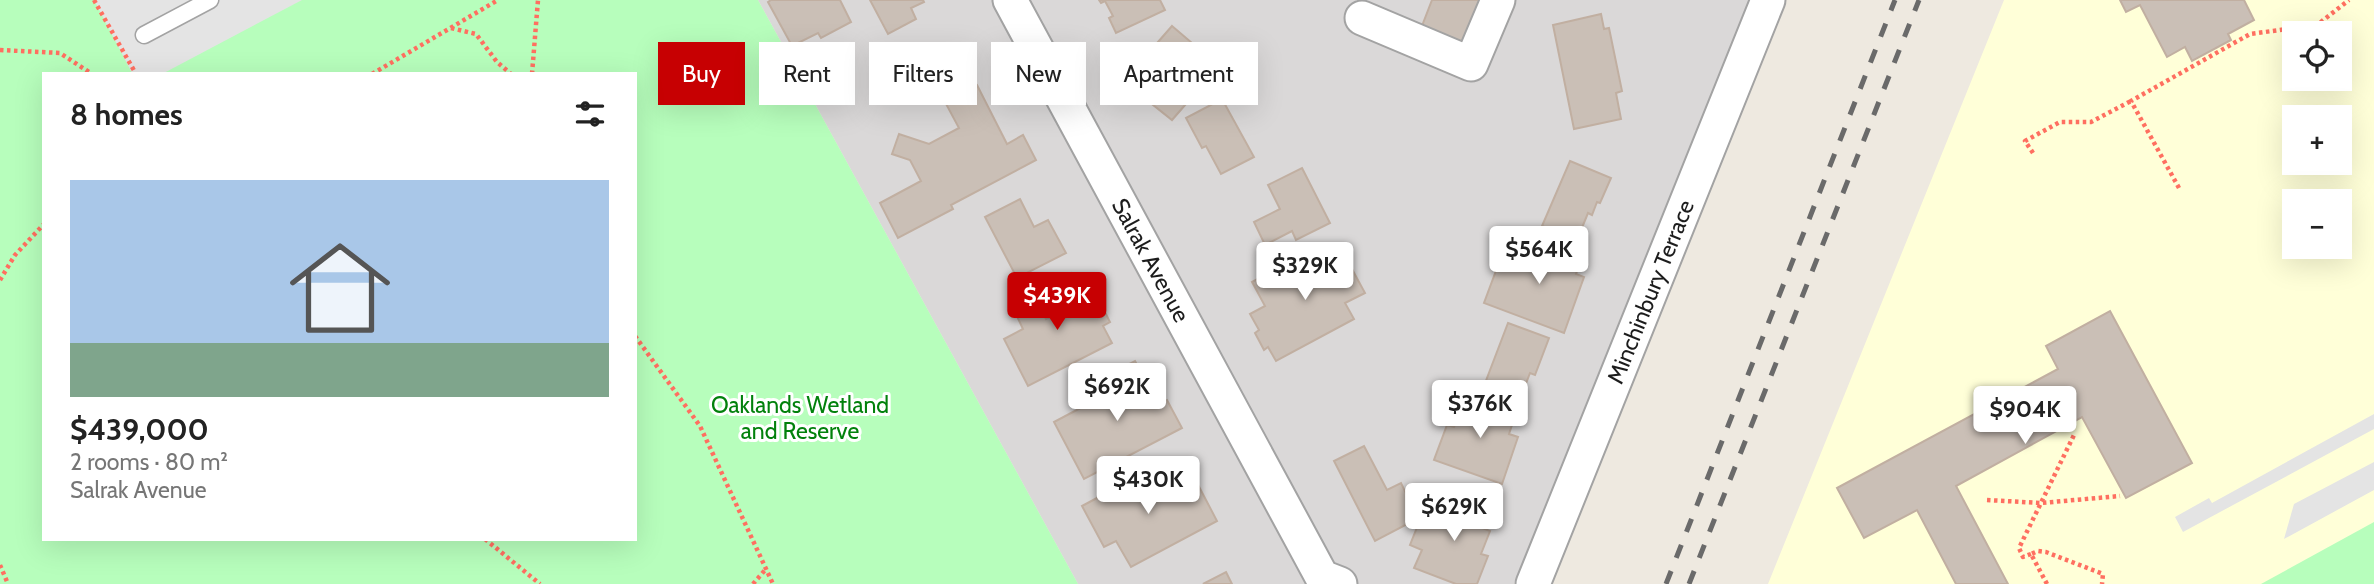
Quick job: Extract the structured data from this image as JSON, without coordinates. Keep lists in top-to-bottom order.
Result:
{
  "streets": {
    "street": ["Salrak Avenue", "Minchinbury Terrace"]
  },
  "parks": ["Oaklands Wetland and Reserve"],
  "page": {
    "map_buttons": ["+", "−"],
    "chip": [
      "Buy",
      "Rent",
      "Filters",
      "New",
      "Apartment"
    ],
    "heading": "8 homes",
    "list": [
      {
        "name": "$439,000",
        "note": "2 rooms · 80 m² · Salrak Avenue"
      }
    ],
    "price": [
      "$564K",
      "$329K",
      "$439K",
      "$692K",
      "$376K",
      "$904K",
      "$430K",
      "$629K"
    ]
  }
}
